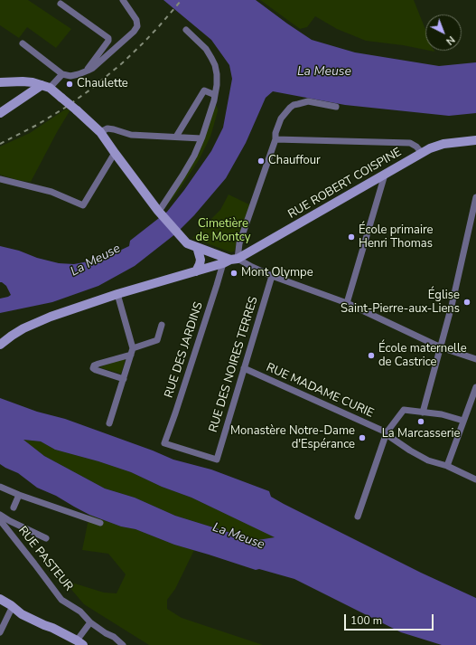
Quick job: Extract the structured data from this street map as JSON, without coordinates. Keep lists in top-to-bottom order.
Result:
{
  "streets": {
    "street": [
      "RUE ROBERT COISPINE",
      "RUE DES JARDINS",
      "RUE DES NOIRES TERRES",
      "RUE MADAME CURIE",
      "RUE PASTEUR"
    ]
  },
  "crossings": [
    ["RUE ROBERT COISPINE", "RUE DES JARDINS"],
    ["RUE DES JARDINS", "RUE DES NOIRES TERRES"],
    ["RUE DES NOIRES TERRES", "RUE MADAME CURIE"]
  ],
  "water": ["La Meuse"],
  "parks": ["Cimetière de Montcy"],
  "places": [
    "Chaulette",
    "Chauffour",
    "École primaire Henri Thomas",
    "Mont Olympe",
    "Église Saint-Pierre-aux-Liens",
    "École maternelle de Castrice",
    "La Marcasserie",
    "Monastère Notre-Dame d'Espérance"
  ],
  "scale_bar": "100 m",
  "north": "bottom right"
}
